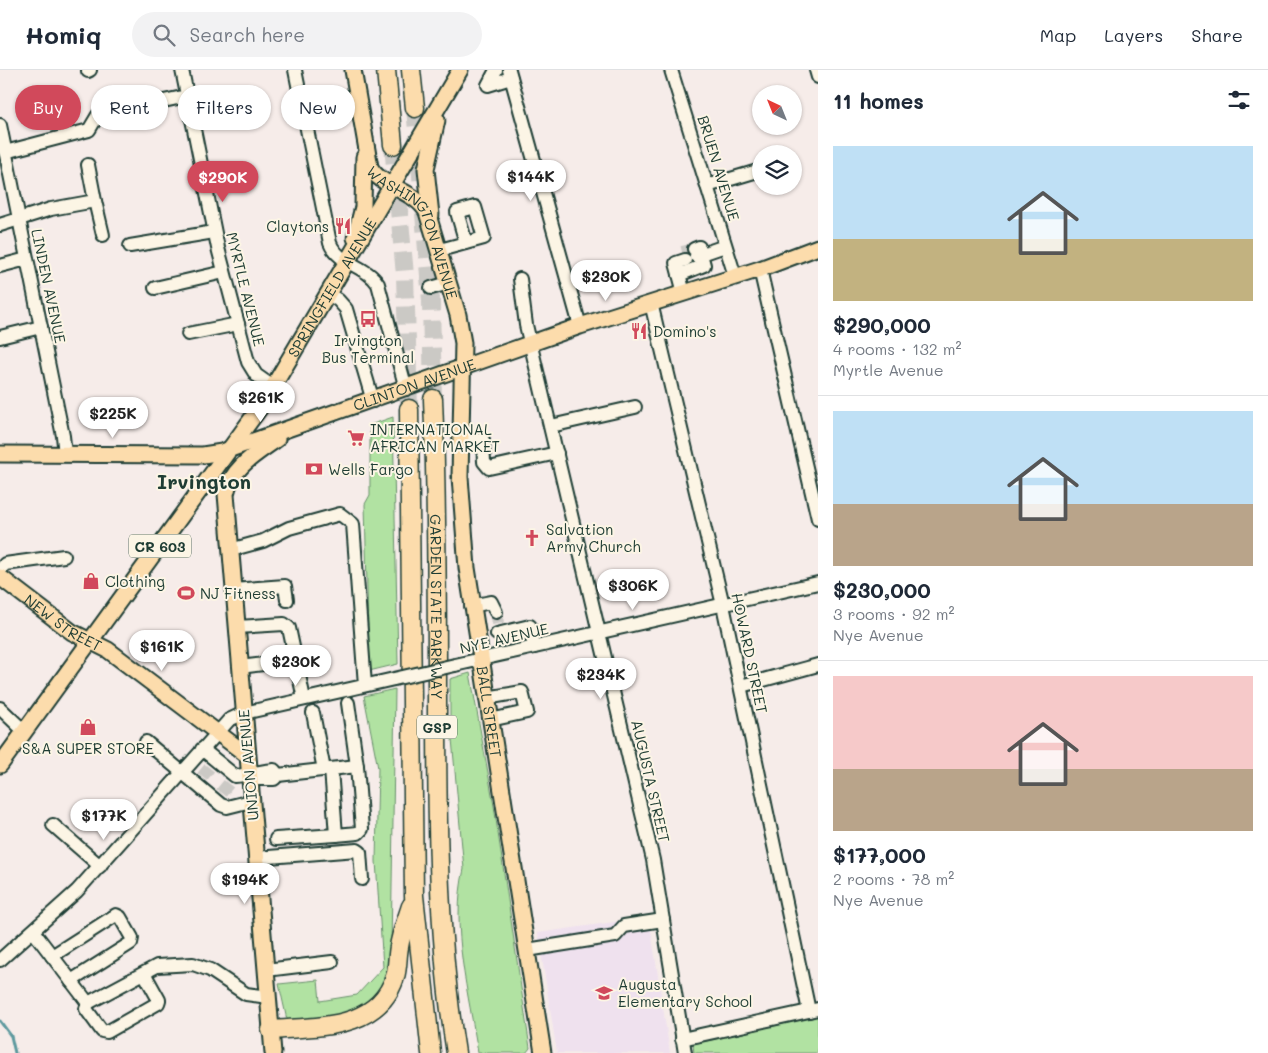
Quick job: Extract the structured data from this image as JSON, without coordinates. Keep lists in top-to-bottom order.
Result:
{
  "streets": {
    "highway": ["GARDEN STATE PARKWAY", "GSP"],
    "main road": [
      "WASHINGTON AVENUE",
      "SPRINGFIELD AVENUE",
      "CLINTON AVENUE",
      "CR 603",
      "NEW STREET",
      "BALL STREET",
      "UNION AVENUE"
    ],
    "street": [
      "BRUEN AVENUE",
      "LINDEN AVENUE",
      "MYRTLE AVENUE",
      "NYE AVENUE",
      "HOWARD STREET",
      "AUGUSTA STREET"
    ]
  },
  "crossings": [
    ["BRUEN AVENUE", "CLINTON AVENUE"],
    ["WASHINGTON AVENUE", "SPRINGFIELD AVENUE"],
    ["WASHINGTON AVENUE", "CLINTON AVENUE"],
    ["WASHINGTON AVENUE", "BALL STREET"],
    ["LINDEN AVENUE", "CLINTON AVENUE"],
    ["SPRINGFIELD AVENUE", "MYRTLE AVENUE"],
    ["SPRINGFIELD AVENUE", "CLINTON AVENUE"],
    ["SPRINGFIELD AVENUE", "NEW STREET"],
    ["CLINTON AVENUE", "HOWARD STREET"],
    ["CLINTON AVENUE", "BALL STREET"],
    ["CLINTON AVENUE", "UNION AVENUE"],
    ["CLINTON AVENUE", "AUGUSTA STREET"],
    ["NEW STREET", "NYE AVENUE"],
    ["NEW STREET", "UNION AVENUE"],
    ["NYE AVENUE", "HOWARD STREET"],
    ["NYE AVENUE", "BALL STREET"],
    ["NYE AVENUE", "UNION AVENUE"],
    ["NYE AVENUE", "AUGUSTA STREET"]
  ],
  "districts": ["Irvington"],
  "places": {
    "restaurant": ["Claytons", "Domino's"],
    "bus stop": ["Irvington Bus Terminal"],
    "supermarket": ["INTERNATIONAL AFRICAN MARKET"],
    "bank": ["Wells Fargo"],
    "church": ["Salvation Army Church"],
    "shop": ["Clothing", "S&A SUPER STORE"],
    "sports": ["NJ Fitness"],
    "school or university": ["Augusta Elementary School"]
  },
  "north": "top left",
  "page": {
    "header": "Homiq",
    "search": "Search here",
    "nav": ["Map", "Layers", "Share"],
    "heading": "11 homes",
    "chip": [
      "Buy",
      "Rent",
      "Filters",
      "New"
    ],
    "list": [
      {
        "name": "$290,000",
        "note": "4 rooms · 132 m² · Myrtle Avenue"
      },
      {
        "name": "$230,000",
        "note": "3 rooms · 92 m² · Nye Avenue"
      },
      {
        "name": "$177,000",
        "note": "2 rooms · 78 m² · Nye Avenue"
      }
    ],
    "price": [
      "$144K",
      "$290K",
      "$230K",
      "$261K",
      "$225K",
      "$306K",
      "$161K",
      "$230K",
      "$234K",
      "$177K",
      "$194K"
    ]
  }
}
